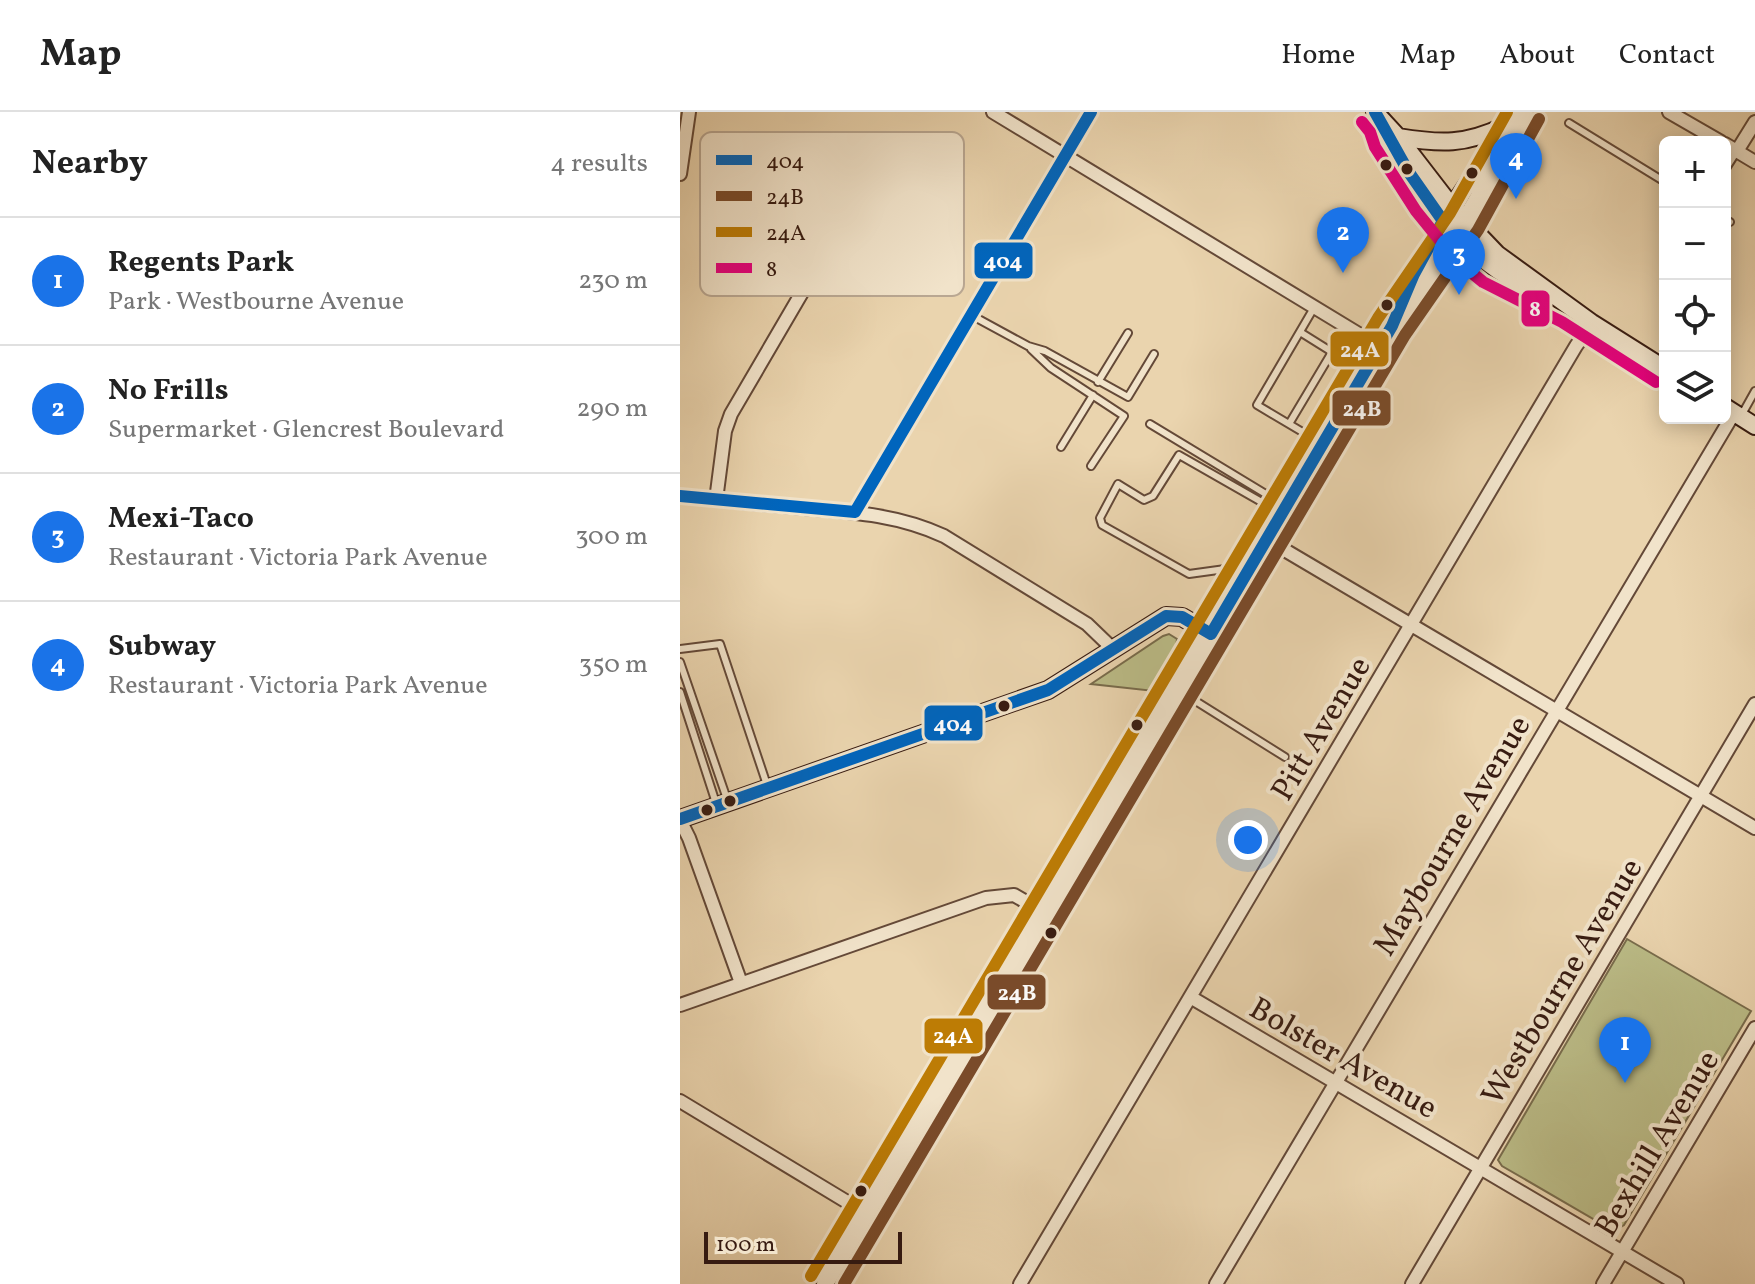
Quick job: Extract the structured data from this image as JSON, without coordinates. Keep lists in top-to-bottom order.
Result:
{
  "streets": {
    "street": [
      "Pitt Avenue",
      "Maybourne Avenue",
      "Westbourne Avenue",
      "Bolster Avenue",
      "Bexhill Avenue"
    ]
  },
  "crossings": [
    ["Pitt Avenue", "Bolster Avenue"],
    ["Maybourne Avenue", "Bolster Avenue"],
    ["Westbourne Avenue", "Bolster Avenue"],
    ["Bolster Avenue", "Bexhill Avenue"]
  ],
  "lines": [
    "transit line 404",
    "transit line 24A",
    "transit line 24B",
    "transit line 8"
  ],
  "legend": [
    "404",
    "24B",
    "24A",
    "8"
  ],
  "scale_bar": "100 m",
  "page": {
    "header": "Map",
    "nav": [
      "Home",
      "Map",
      "About",
      "Contact"
    ],
    "heading": ["Nearby", "4 results"],
    "pins": [
      "4",
      "2",
      "3",
      "1"
    ],
    "map_buttons": ["+", "−"],
    "list": [
      {
        "mark": "1",
        "name": "Regents Park",
        "note": "Park · Westbourne Avenue",
        "value": "230 m"
      },
      {
        "mark": "2",
        "name": "No Frills",
        "note": "Supermarket · Glencrest Boulevard",
        "value": "290 m"
      },
      {
        "mark": "3",
        "name": "Mexi-Taco",
        "note": "Restaurant · Victoria Park Avenue",
        "value": "300 m"
      },
      {
        "mark": "4",
        "name": "Subway",
        "note": "Restaurant · Victoria Park Avenue",
        "value": "350 m"
      }
    ],
    "scale": "100 m"
  }
}
